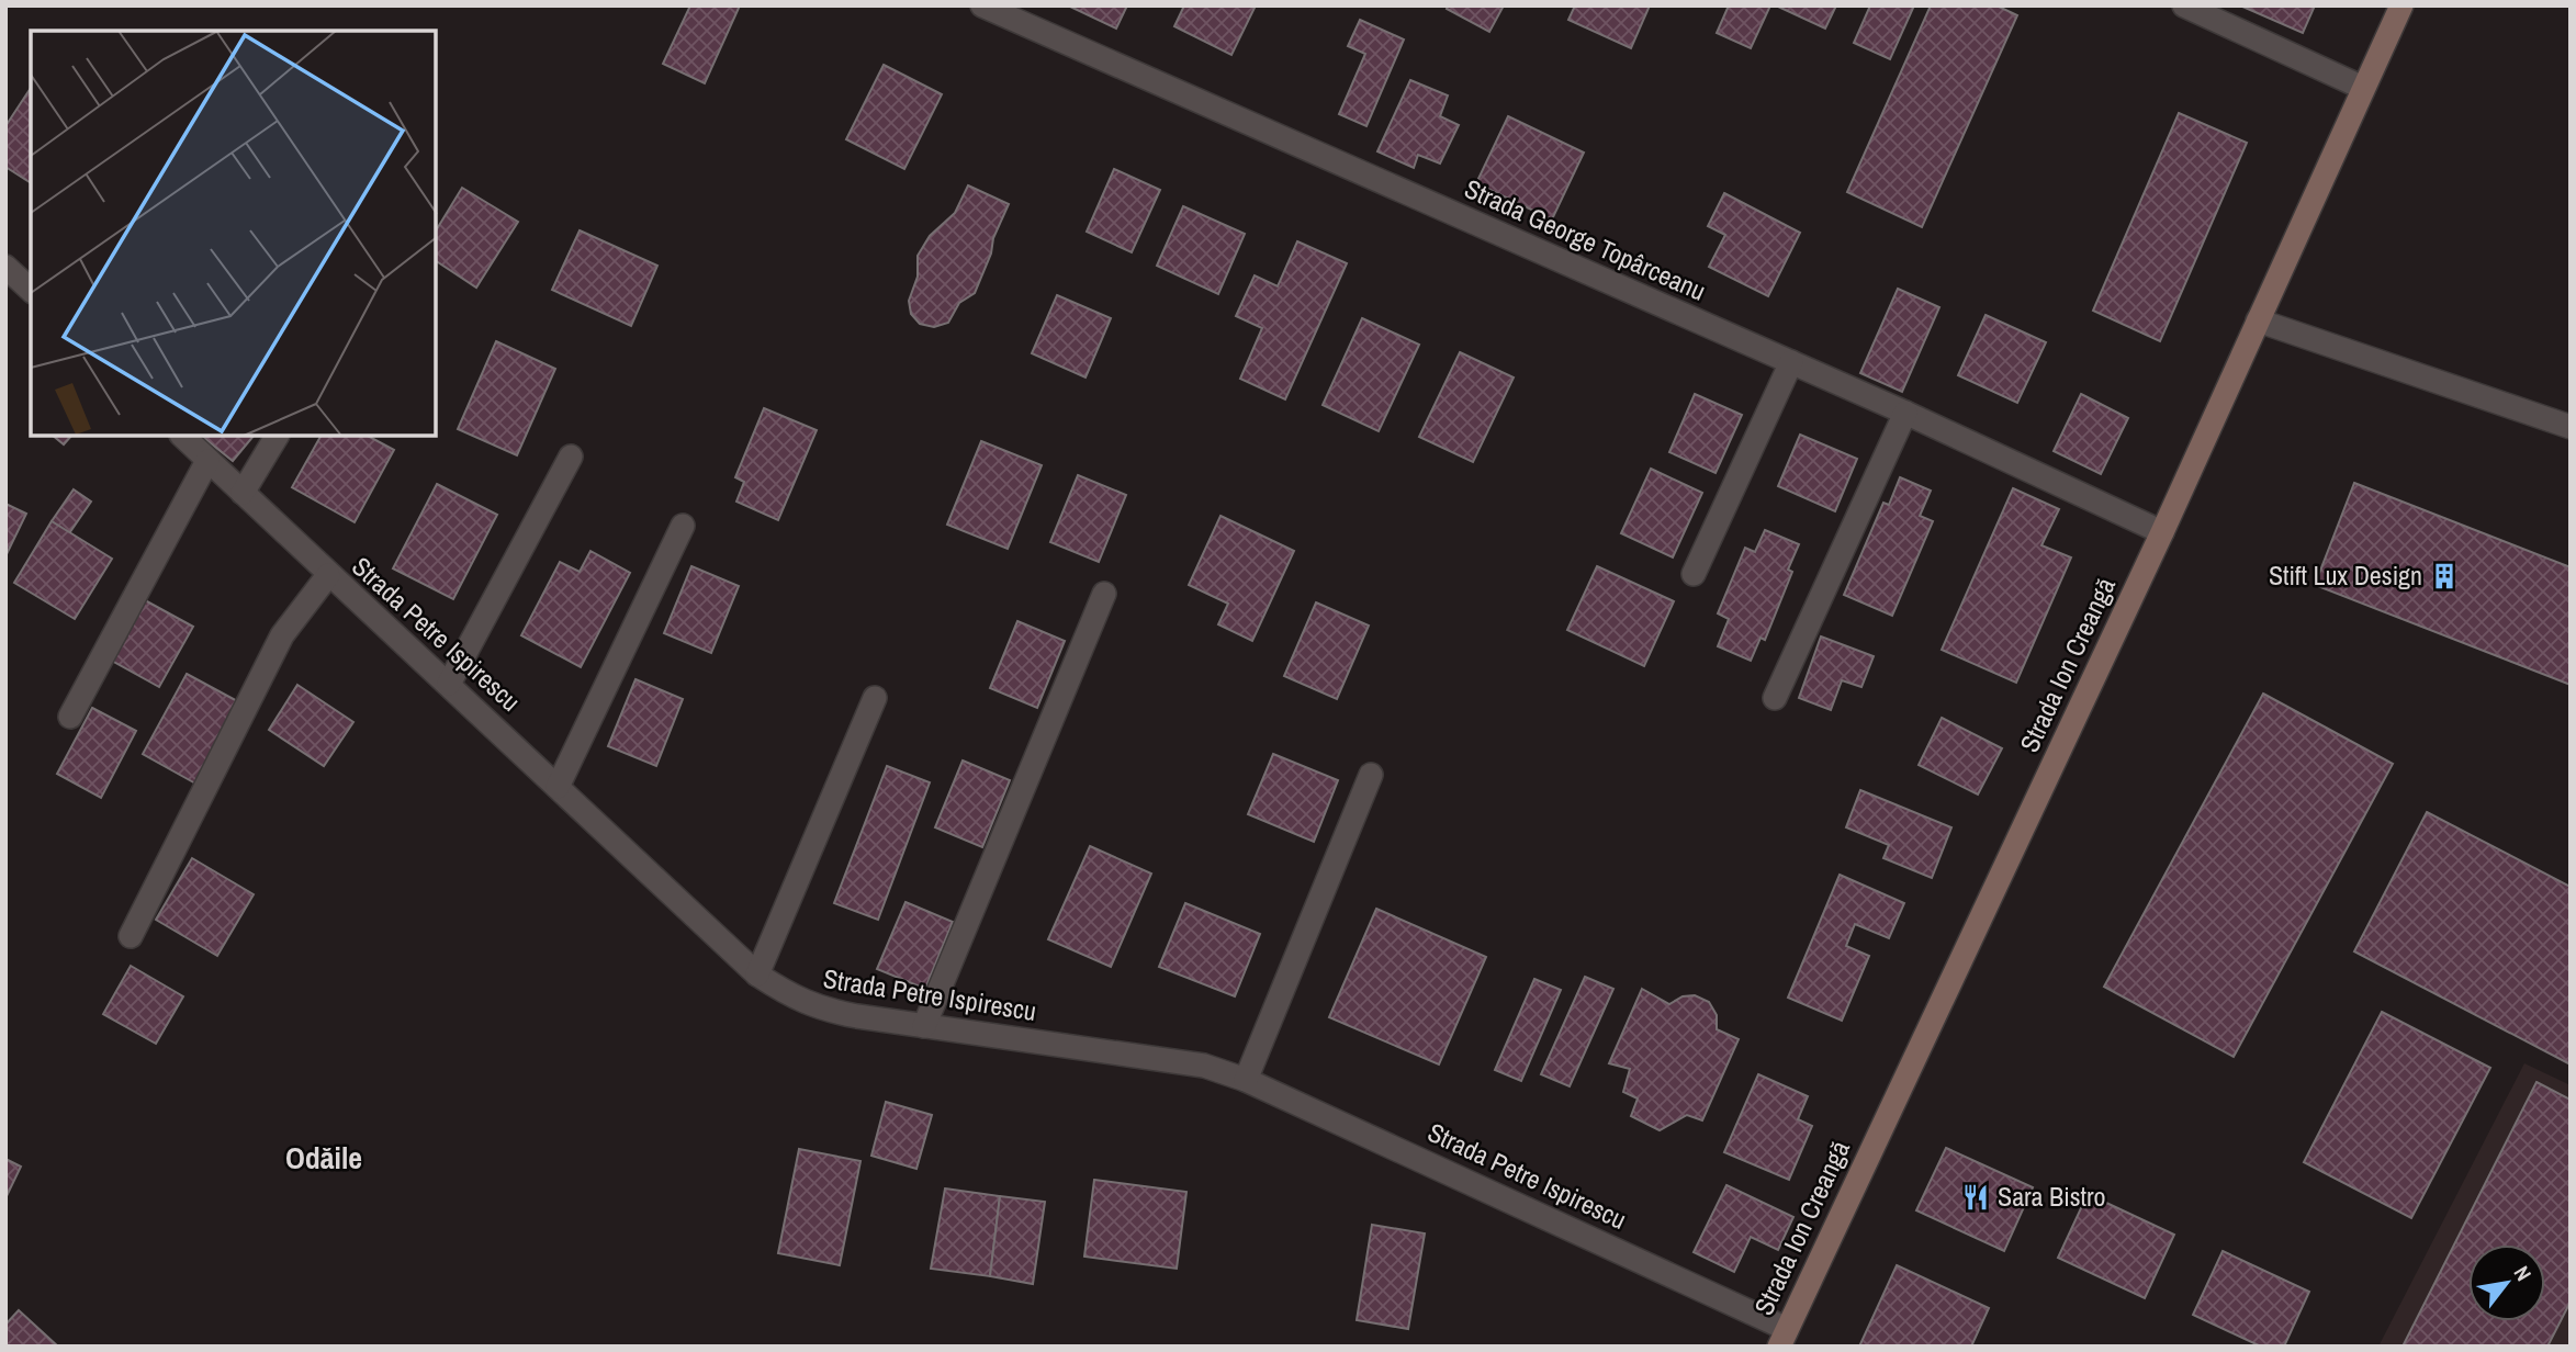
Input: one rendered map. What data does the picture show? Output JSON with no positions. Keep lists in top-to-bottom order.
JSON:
{
  "streets": {
    "street": ["Strada George Topârceanu", "Strada Petre Ispirescu", "Strada Ion Creangă"]
  },
  "crossings": [
    ["Strada George Topârceanu", "Strada Ion Creangă"],
    ["Strada Petre Ispirescu", "Strada Ion Creangă"]
  ],
  "districts": ["Odăile"],
  "places": {
    "building": ["Stift Lux Design"],
    "restaurant": ["Sara Bistro"]
  },
  "north": "top right"
}
